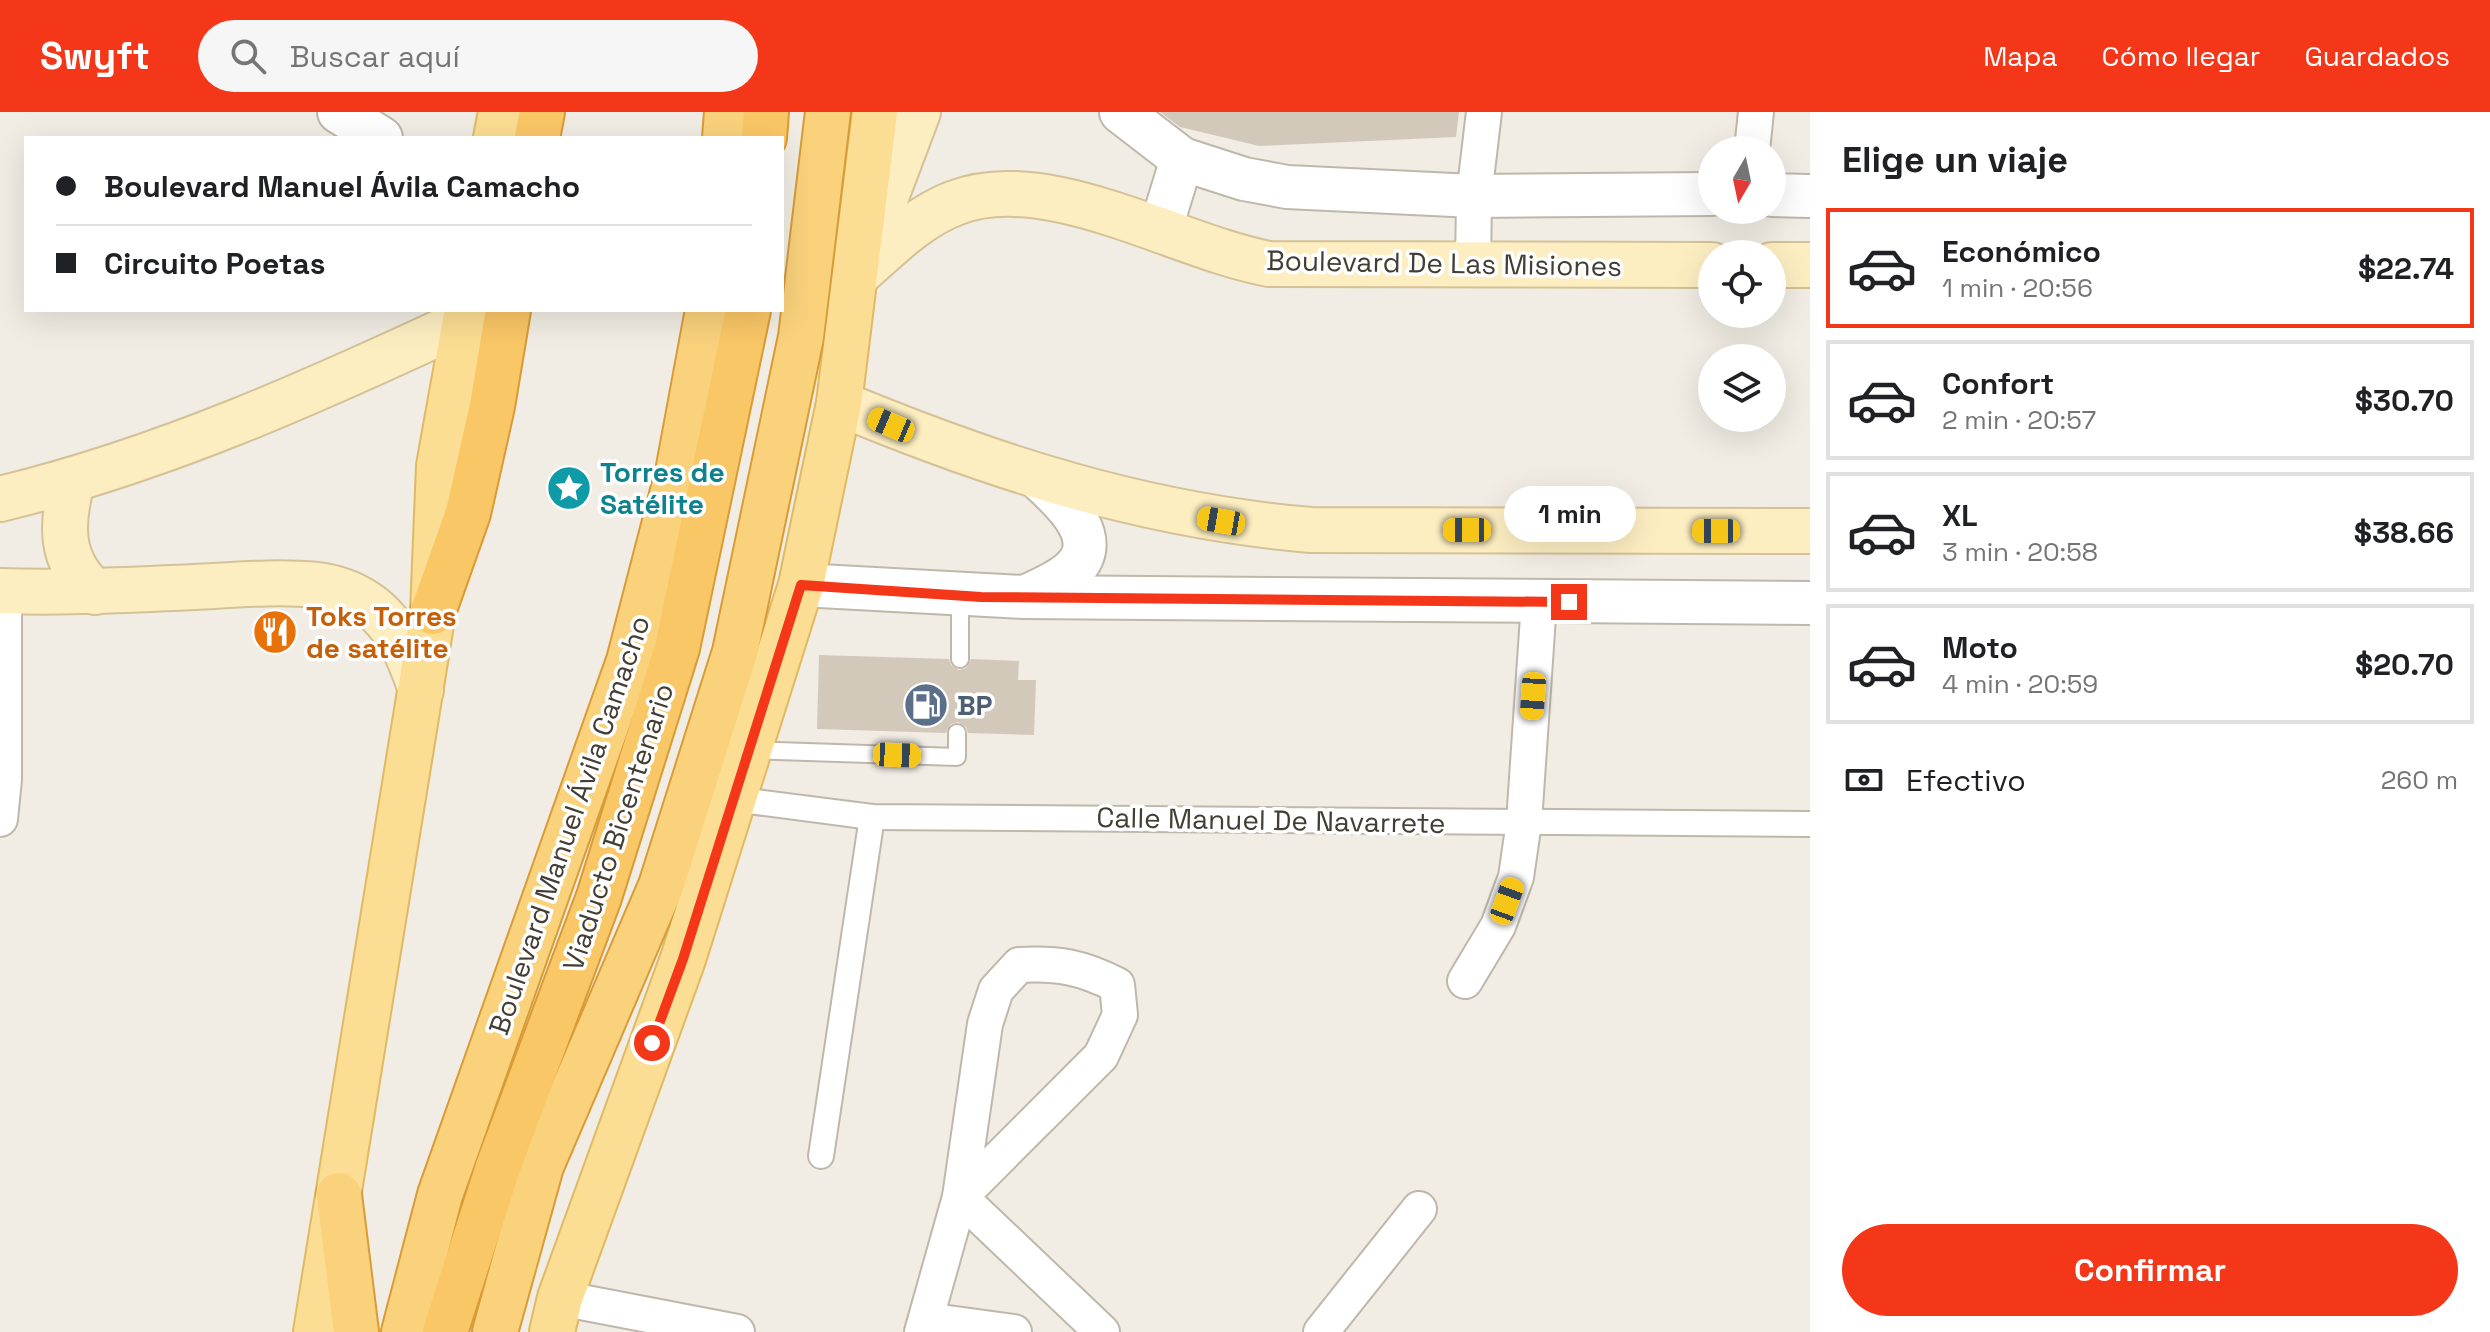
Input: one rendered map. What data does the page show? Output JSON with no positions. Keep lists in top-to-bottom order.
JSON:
{
  "streets": {
    "highway": ["Boulevard Manuel Ávila Camacho", "Viaducto Bicentenario"],
    "main road": ["Boulevard De Las Misiones"],
    "street": ["Calle Manuel De Navarrete"]
  },
  "places": {
    "place": ["Torres de Satélite"],
    "restaurant": ["Toks Torres de satélite"],
    "fuel station": ["BP"]
  },
  "north": "bottom",
  "page": {
    "header": "Swyft",
    "search": "Buscar aquí",
    "nav": ["Mapa", "Cómo llegar", "Guardados"],
    "heading": "Elige un viaje",
    "banner": ["Boulevard Manuel Ávila Camacho", "Circuito Poetas"],
    "list": [
      {
        "name": "Económico",
        "note": "1 min · 20:56",
        "value": "$22.74"
      },
      {
        "name": "Confort",
        "note": "2 min · 20:57",
        "value": "$30.70"
      },
      {
        "name": "XL",
        "note": "3 min · 20:58",
        "value": "$38.66"
      },
      {
        "name": "Moto",
        "note": "4 min · 20:59",
        "value": "$20.70"
      }
    ],
    "bubble": "1 min",
    "pay": ["Efectivo", "260 m"],
    "buttons": "Confirmar"
  }
}
